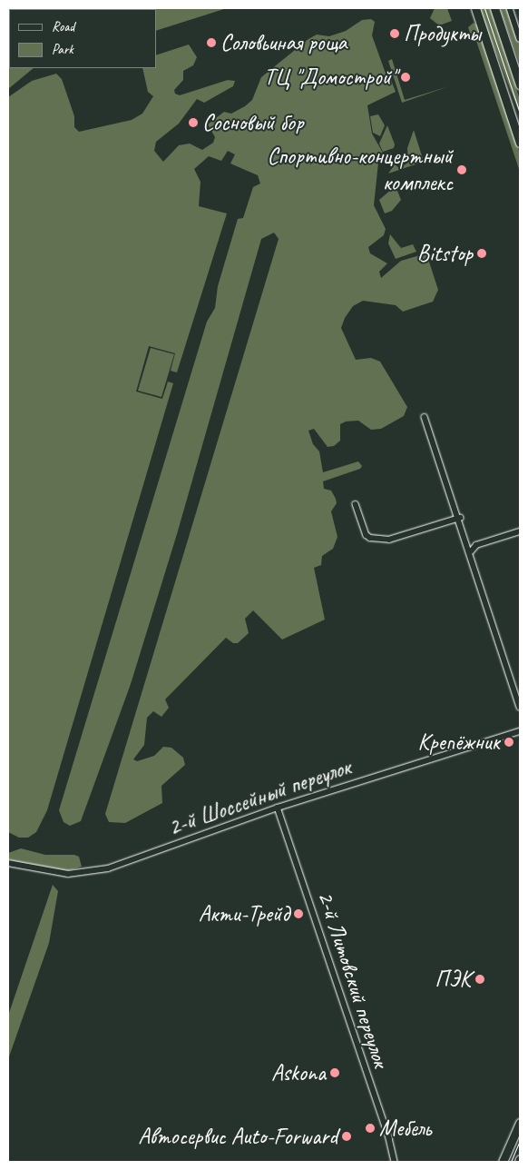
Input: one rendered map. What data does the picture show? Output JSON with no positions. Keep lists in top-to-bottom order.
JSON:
{
  "streets": {
    "street": ["2-й Шоссейный переулок", "2-й Литовский переулок"]
  },
  "crossings": [
    ["2-й Шоссейный переулок", "2-й Литовский переулок"]
  ],
  "places": [
    "Продукты",
    "Соловьиная роща",
    "ТЦ \"Домострой\"",
    "Сосновый бор",
    "Спортивно-концертный комплекс",
    "Bitstop",
    "Крепёжник",
    "Акти-Трейд",
    "ПЭК",
    "Askona",
    "Мебель",
    "Автосервис Auto-Forward"
  ],
  "legend": ["Road", "Park"]
}
